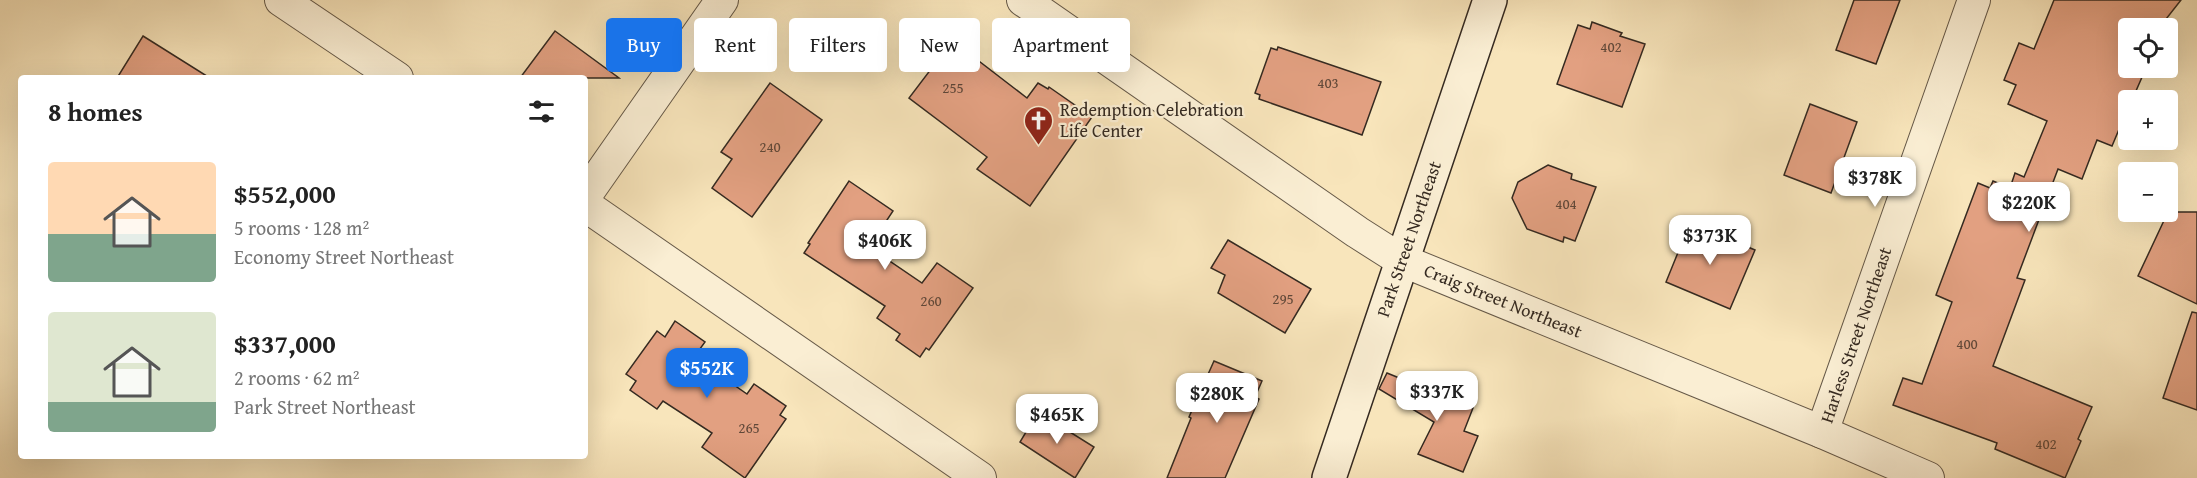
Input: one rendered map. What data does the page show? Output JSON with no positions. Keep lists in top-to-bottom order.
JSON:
{
  "streets": {
    "street": ["Park Street Northeast", "Craig Street Northeast", "Harless Street Northeast"]
  },
  "crossings": [
    ["Park Street Northeast", "Craig Street Northeast"],
    ["Craig Street Northeast", "Harless Street Northeast"]
  ],
  "places": {
    "church": ["Redemption Celebration Life Center"]
  },
  "house_numbers": [
    "402",
    "403",
    "255",
    "240",
    "404",
    "295",
    "260",
    "400",
    "265",
    "402"
  ],
  "page": {
    "map_buttons": ["+", "−"],
    "chip": [
      "Buy",
      "Rent",
      "Filters",
      "New",
      "Apartment"
    ],
    "heading": "8 homes",
    "list": [
      {
        "name": "$552,000",
        "note": "5 rooms · 128 m² · Economy Street Northeast"
      },
      {
        "name": "$337,000",
        "note": "2 rooms · 62 m² · Park Street Northeast"
      }
    ],
    "price": [
      "$378K",
      "$220K",
      "$373K",
      "$406K",
      "$552K",
      "$337K",
      "$280K",
      "$465K"
    ]
  }
}
